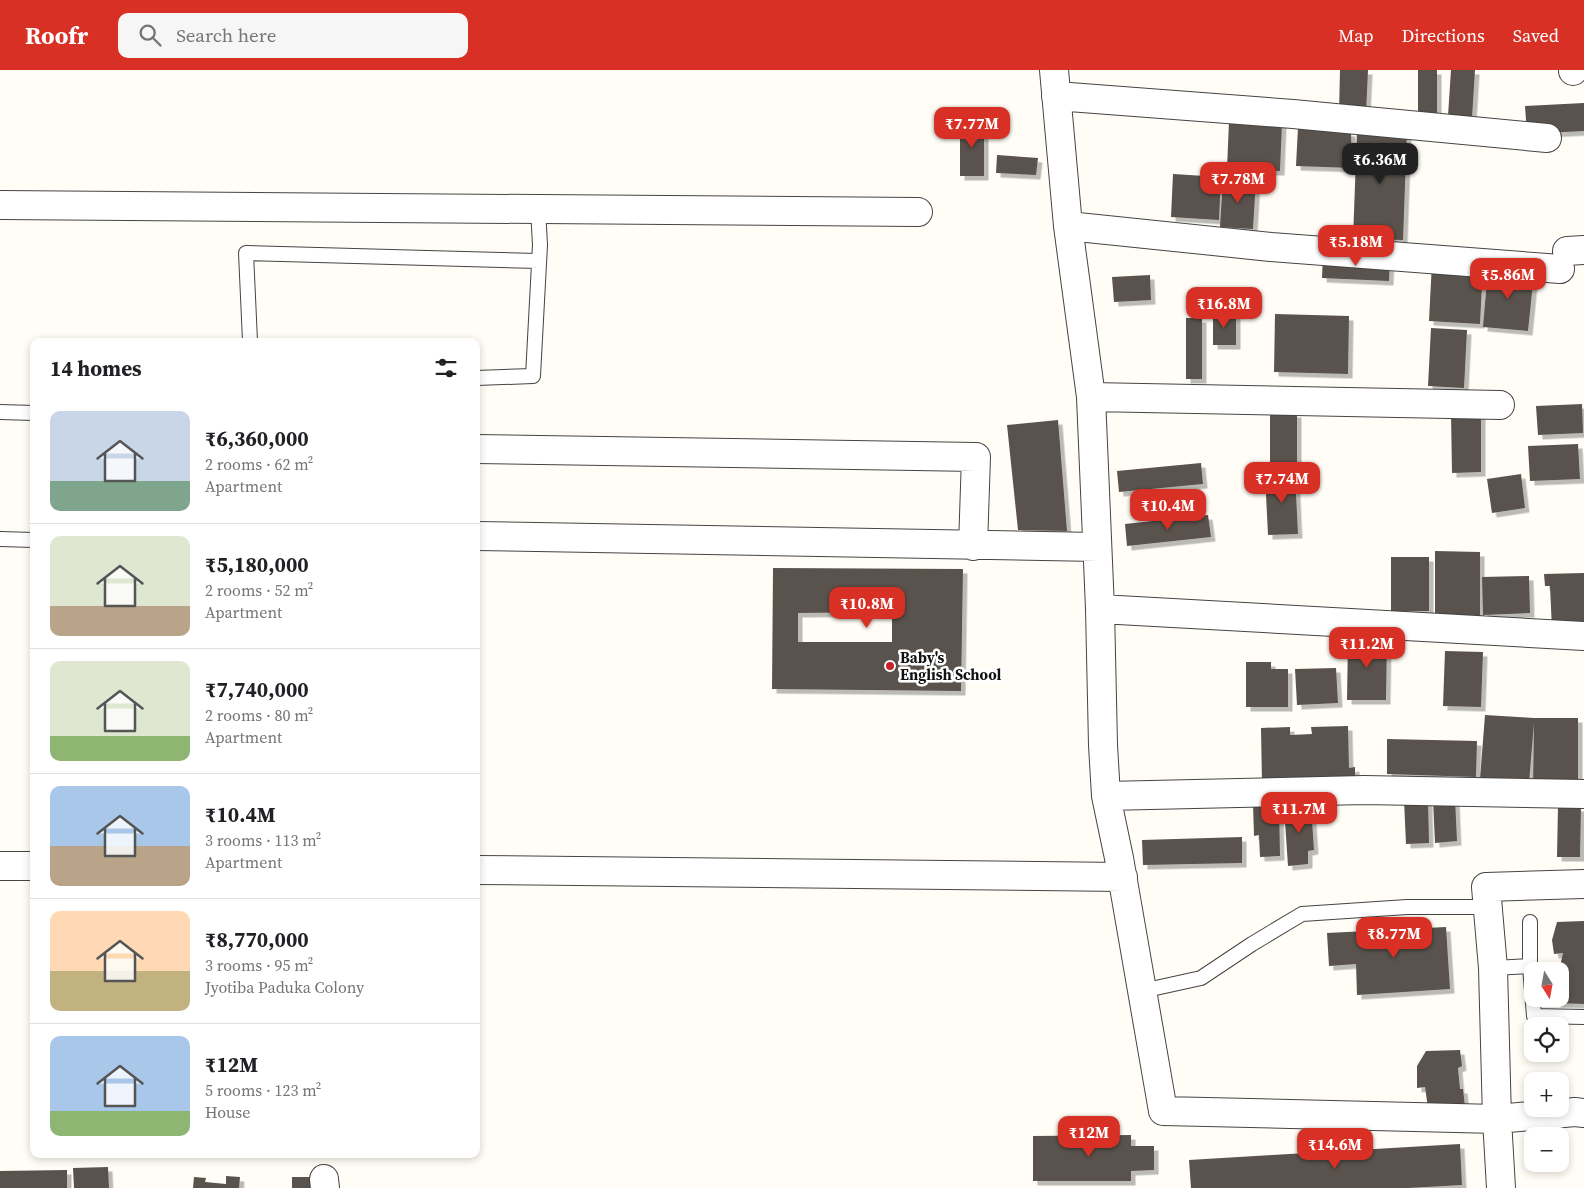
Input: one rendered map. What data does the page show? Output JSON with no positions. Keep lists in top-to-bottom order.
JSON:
{
  "places": ["Baby's English School"],
  "north": "bottom",
  "page": {
    "header": "Roofr",
    "search": "Search here",
    "nav": ["Map", "Directions", "Saved"],
    "price": [
      "₹7.77M",
      "₹6.36M",
      "₹7.78M",
      "₹5.18M",
      "₹5.86M",
      "₹16.8M",
      "₹7.74M",
      "₹10.4M",
      "₹10.8M",
      "₹11.2M",
      "₹11.7M",
      "₹8.77M",
      "₹12M",
      "₹14.6M"
    ],
    "heading": "14 homes",
    "list": [
      {
        "name": "₹6,360,000",
        "note": "2 rooms · 62 m² · Apartment"
      },
      {
        "name": "₹5,180,000",
        "note": "2 rooms · 52 m² · Apartment"
      },
      {
        "name": "₹7,740,000",
        "note": "2 rooms · 80 m² · Apartment"
      },
      {
        "name": "₹10.4M",
        "note": "3 rooms · 113 m² · Apartment"
      },
      {
        "name": "₹8,770,000",
        "note": "3 rooms · 95 m² · Jyotiba Paduka Colony"
      },
      {
        "name": "₹12M",
        "note": "5 rooms · 123 m² · House"
      }
    ],
    "map_buttons": ["+", "−"]
  }
}
